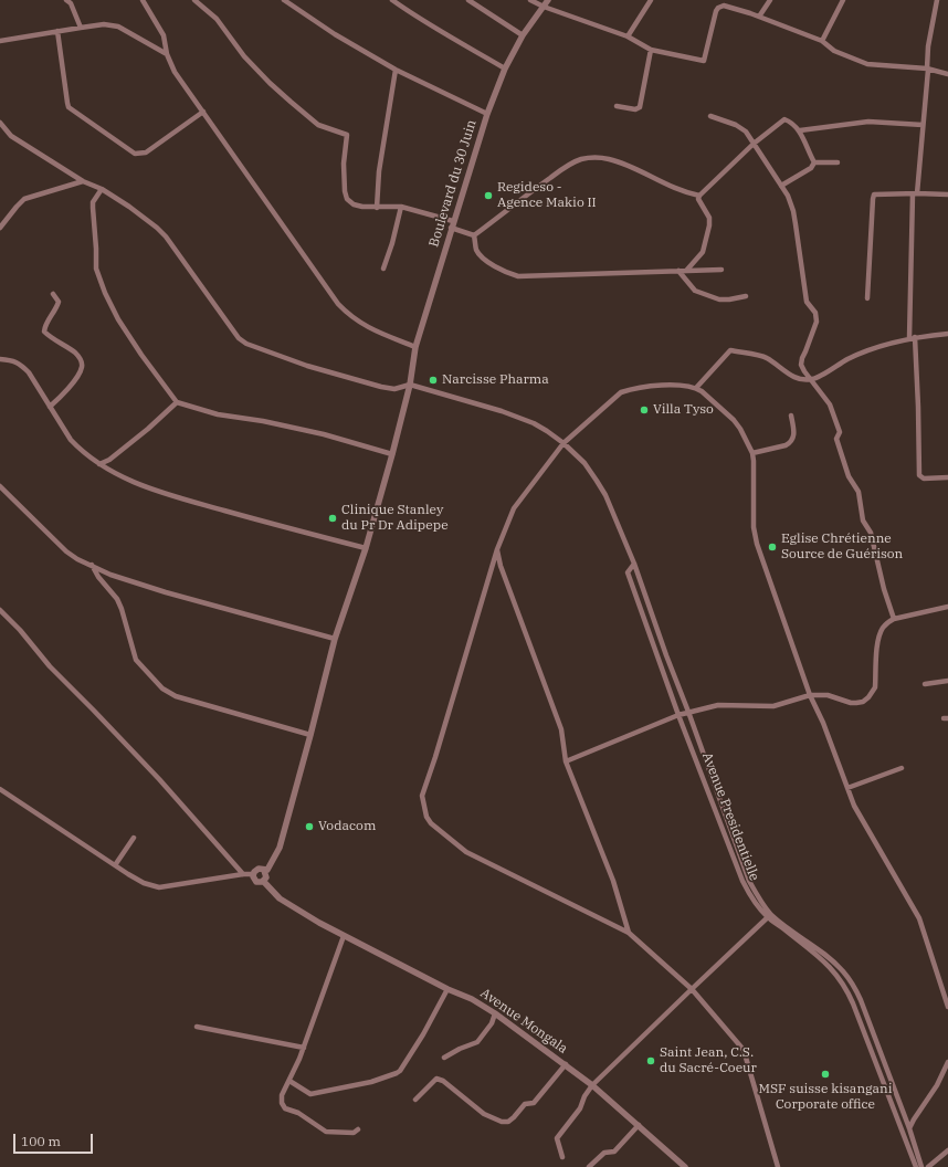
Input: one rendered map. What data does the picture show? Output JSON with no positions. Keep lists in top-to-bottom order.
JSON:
{
  "streets": {
    "street": ["Boulevard du 30 Juin", "Avenue Presidentielle", "Avenue Mongala"]
  },
  "crossings": [
    ["Boulevard du 30 Juin", "Avenue Presidentielle"],
    ["Boulevard du 30 Juin", "Avenue Mongala"]
  ],
  "places": [
    "Regideso - Agence Makio II",
    "Narcisse Pharma",
    "Villa Tyso",
    "Clinique Stanley du Pr Dr Adipepe",
    "Eglise Chrétienne Source de Guérison",
    "Vodacom",
    "Saint Jean, C.S. du Sacré-Coeur",
    "MSF suisse kisangani Corporate office"
  ],
  "scale_bar": "100 m"
}
